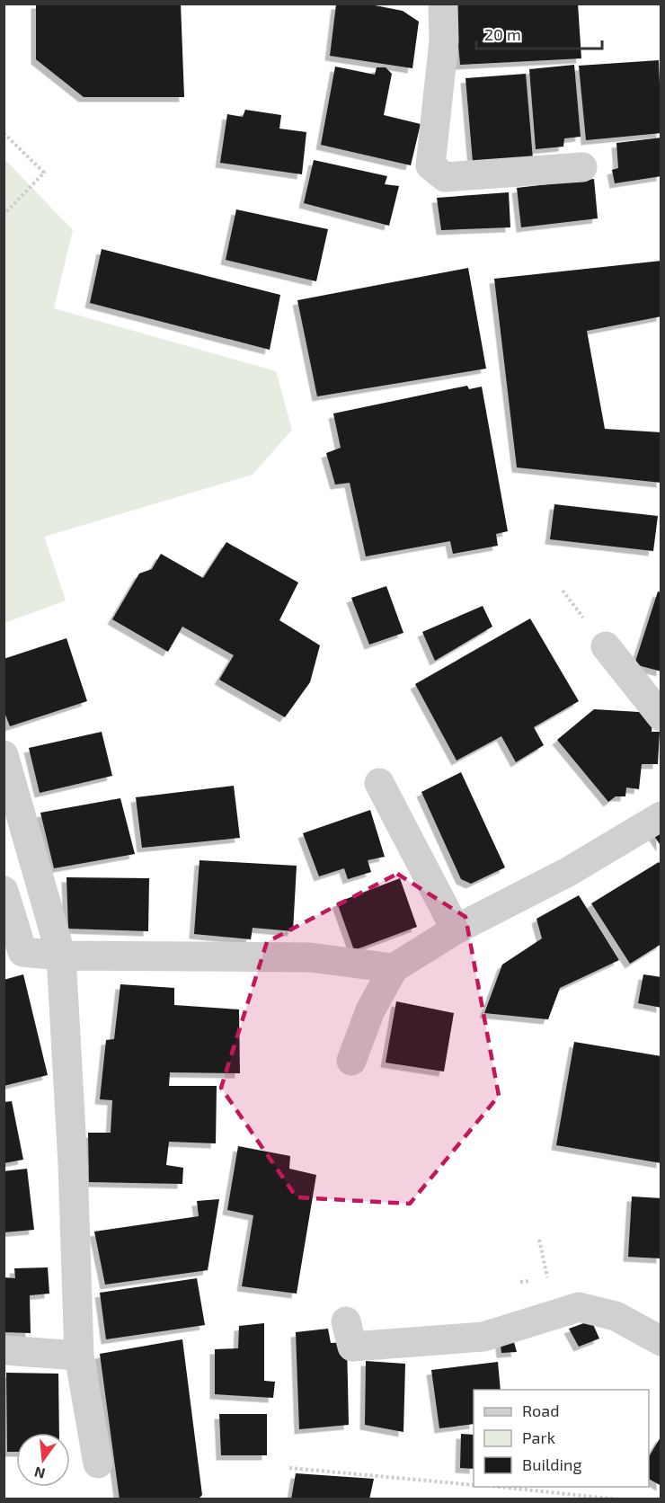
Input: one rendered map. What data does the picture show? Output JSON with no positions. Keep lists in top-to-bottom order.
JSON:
{
  "legend": ["Road", "Park", "Building"],
  "scale_bar": "20 m",
  "north": "bottom"
}
